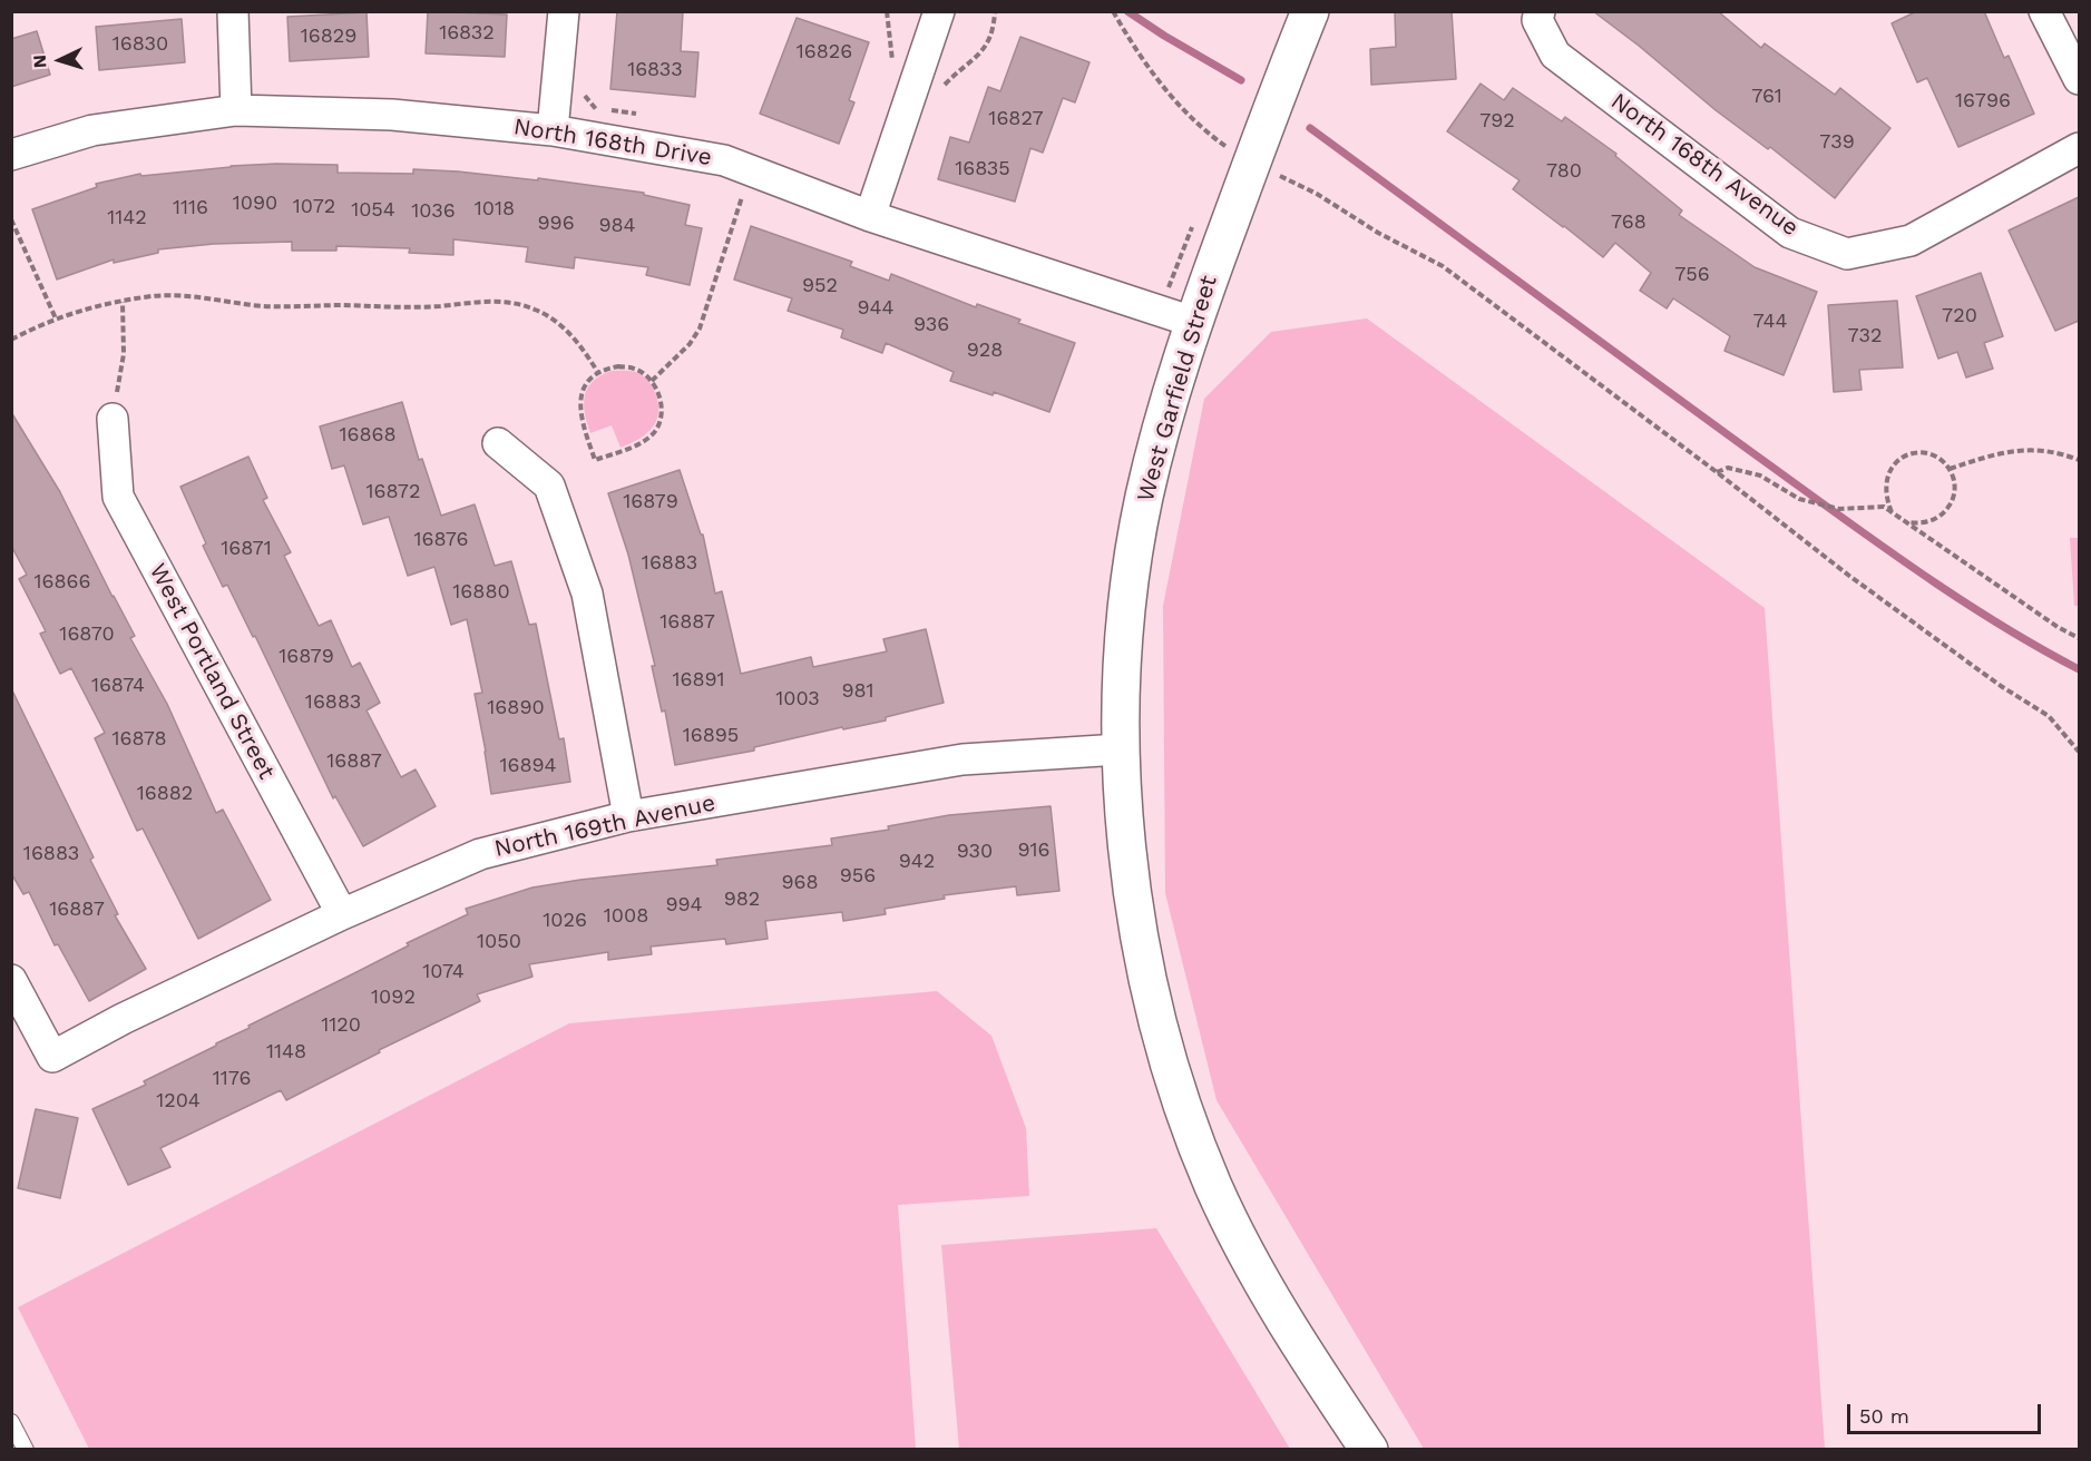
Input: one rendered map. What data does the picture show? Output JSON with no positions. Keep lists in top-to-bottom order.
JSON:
{
  "streets": {
    "street": [
      "North 168th Drive",
      "North 168th Avenue",
      "West Garfield Street",
      "West Portland Street",
      "North 169th Avenue"
    ]
  },
  "crossings": [
    ["North 168th Drive", "West Garfield Street"],
    ["West Garfield Street", "North 169th Avenue"],
    ["West Portland Street", "North 169th Avenue"]
  ],
  "house_numbers": [
    "16832",
    "16829",
    "16830",
    "16826",
    "16833",
    "761",
    "16796",
    "16827",
    "792",
    "739",
    "16835",
    "780",
    "1090",
    "1072",
    "1116",
    "1018",
    "1054",
    "1036",
    "1142",
    "768",
    "996",
    "984",
    "756",
    "952",
    "944",
    "720",
    "744",
    "936",
    "732",
    "928",
    "16868",
    "16872",
    "16879",
    "16876",
    "16871",
    "16883",
    "16866",
    "16880",
    "16887",
    "16870",
    "16879",
    "16891",
    "16874",
    "981",
    "1003",
    "16883",
    "16890",
    "16895",
    "16878",
    "16887",
    "16894",
    "16882",
    "916",
    "930",
    "16883",
    "942",
    "956",
    "968",
    "982",
    "994",
    "16887",
    "1008",
    "1026",
    "1050",
    "1074",
    "1092",
    "1120",
    "1148",
    "1176",
    "1204"
  ],
  "scale_bar": "50 m",
  "north": "left"
}
